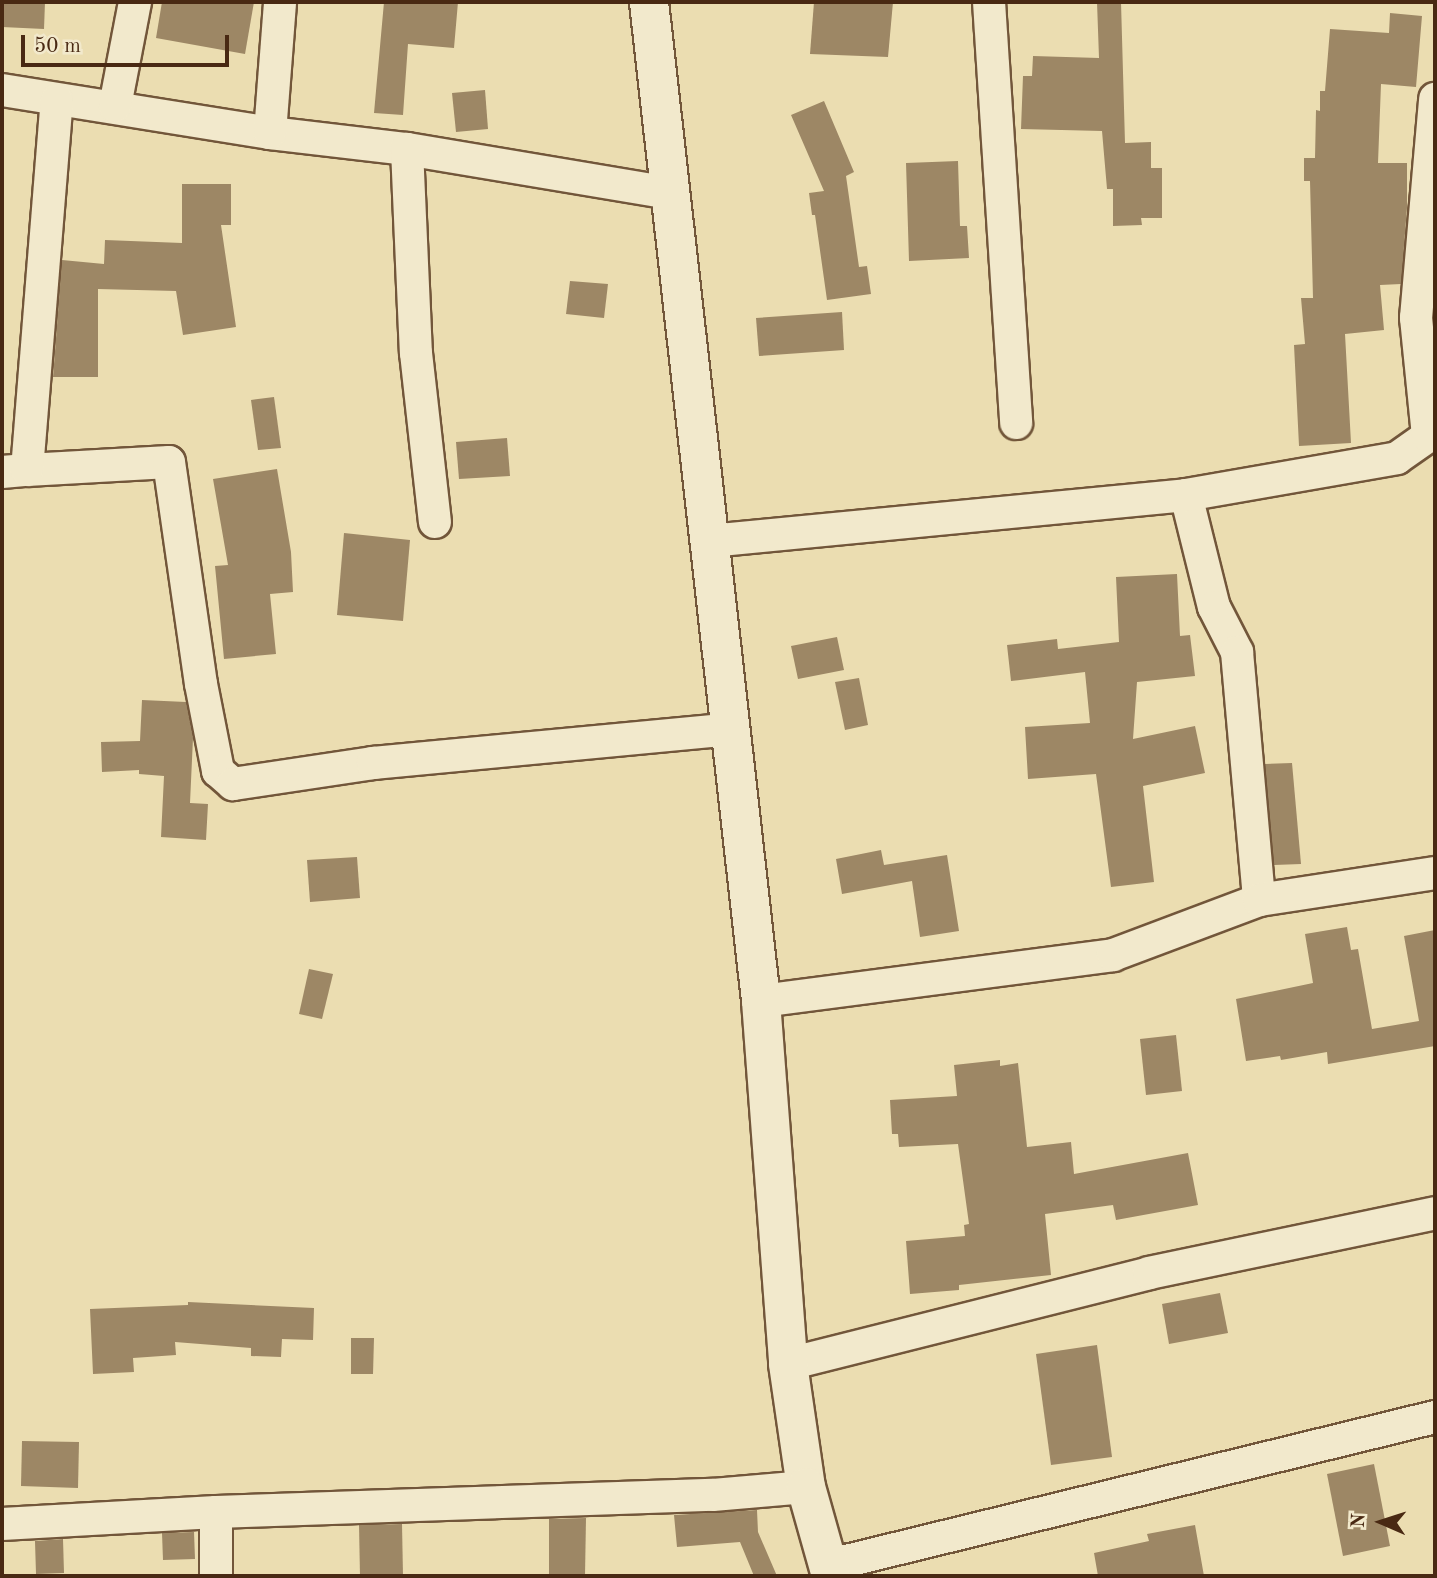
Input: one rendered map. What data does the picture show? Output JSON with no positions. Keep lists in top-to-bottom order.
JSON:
{
  "scale_bar": "50 m",
  "north": "left"
}
